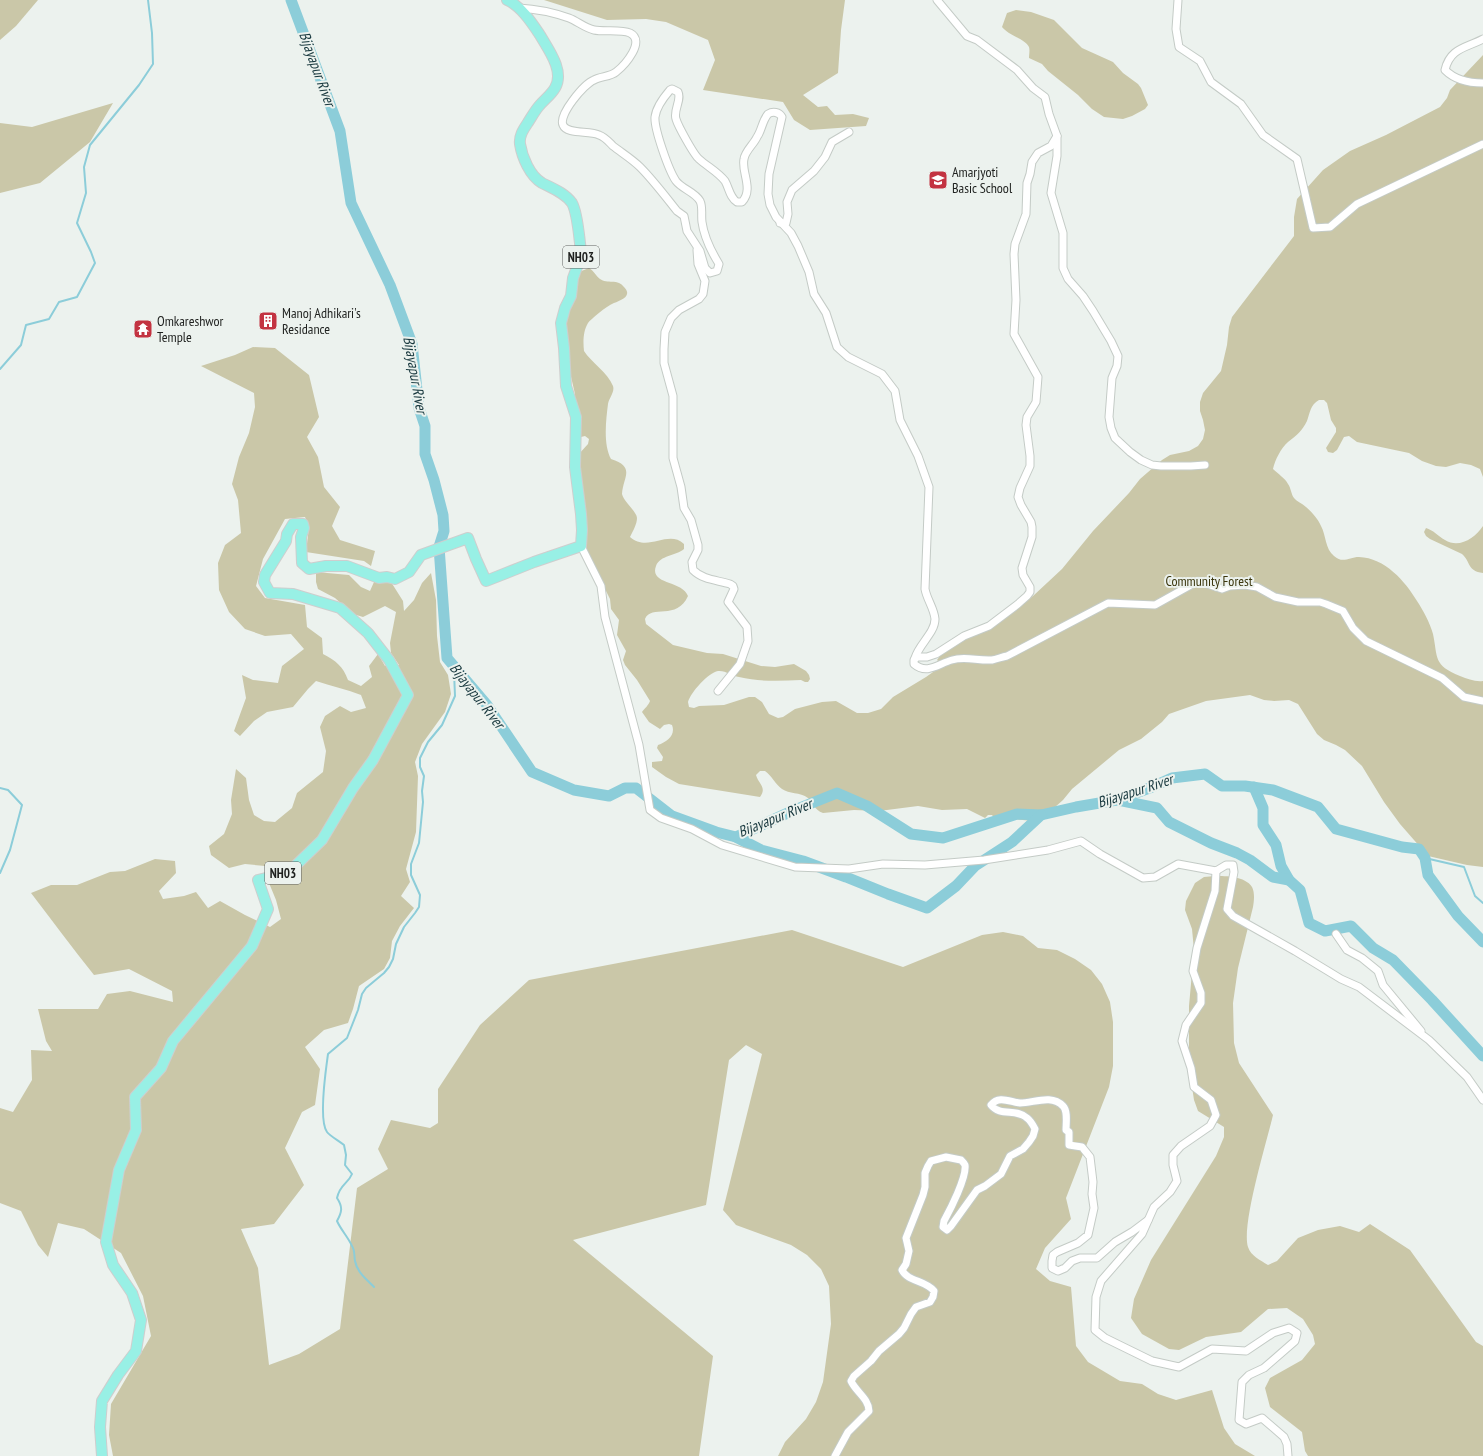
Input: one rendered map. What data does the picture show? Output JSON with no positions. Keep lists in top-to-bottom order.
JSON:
{
  "streets": {
    "main road": ["NH03"]
  },
  "water": ["Bijayapur River"],
  "parks": ["Community Forest"],
  "places": {
    "school or university": ["Amarjyoti Basic School"],
    "building": ["Manoj Adhikari's Residance"],
    "temple": ["Omkareshwor Temple"]
  }
}
